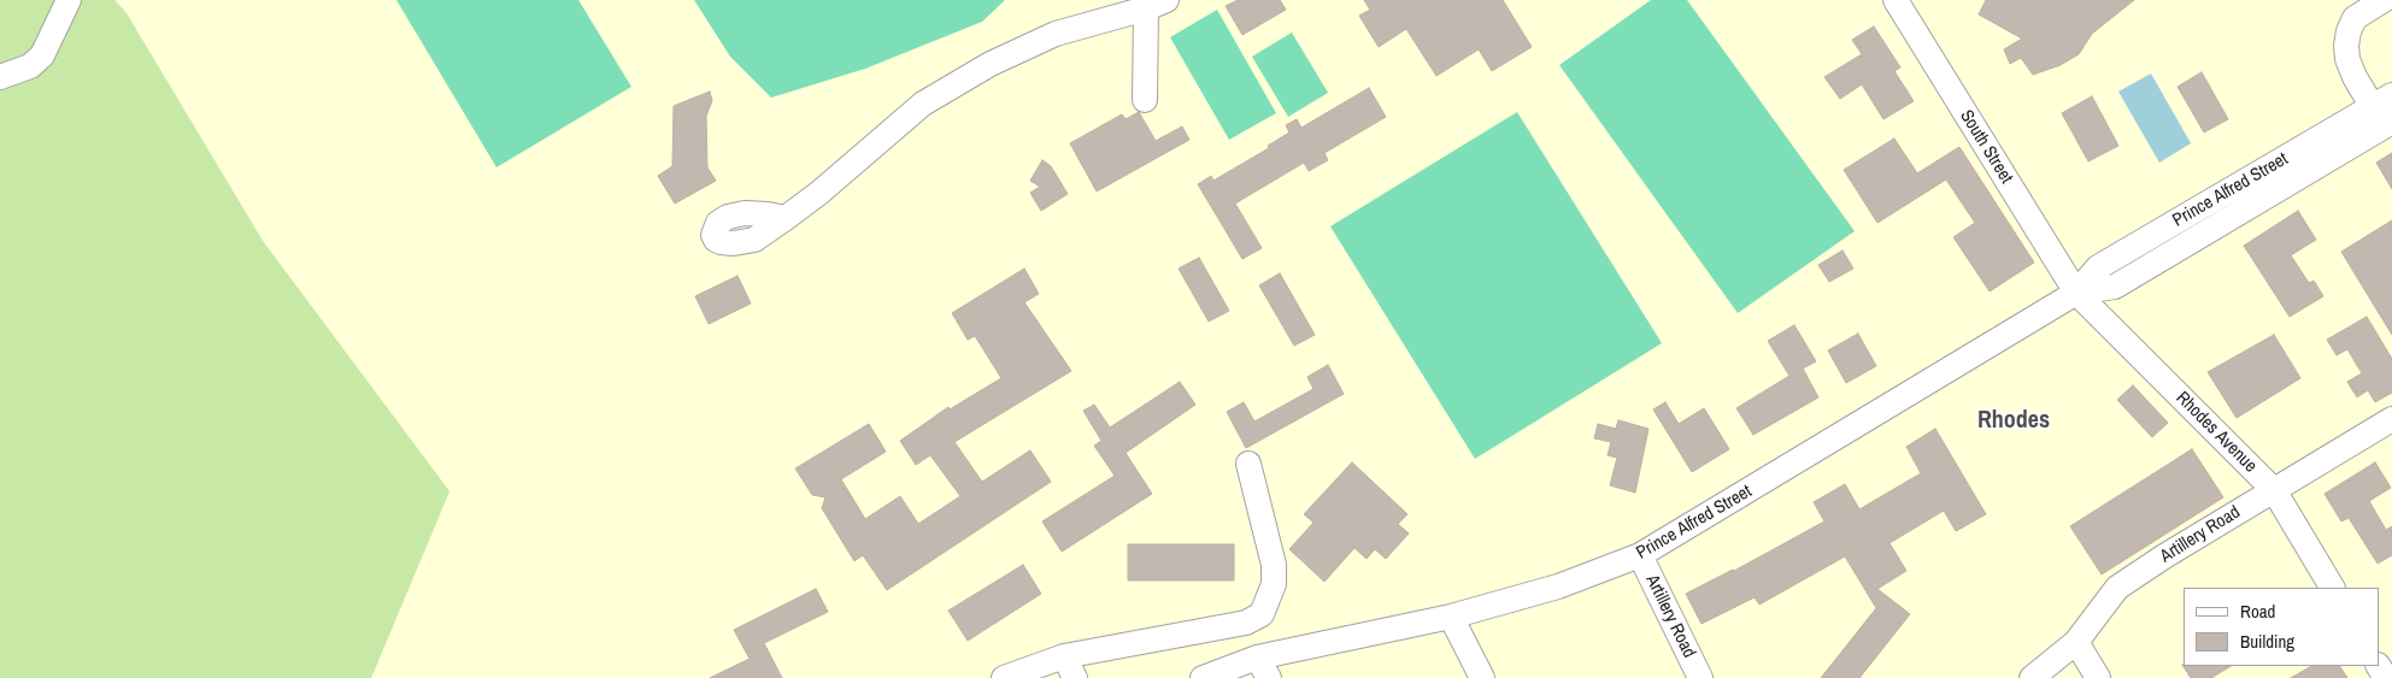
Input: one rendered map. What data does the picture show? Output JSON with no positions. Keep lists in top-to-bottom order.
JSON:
{
  "streets": {
    "street": [
      "South Street",
      "Prince Alfred Street",
      "Rhodes Avenue",
      "Artillery Road"
    ]
  },
  "crossings": [
    ["South Street", "Prince Alfred Street"],
    ["South Street", "Rhodes Avenue"],
    ["Prince Alfred Street", "Rhodes Avenue"],
    ["Prince Alfred Street", "Artillery Road"],
    ["Rhodes Avenue", "Artillery Road"]
  ],
  "districts": ["Rhodes"],
  "legend": ["Road", "Building"]
}
